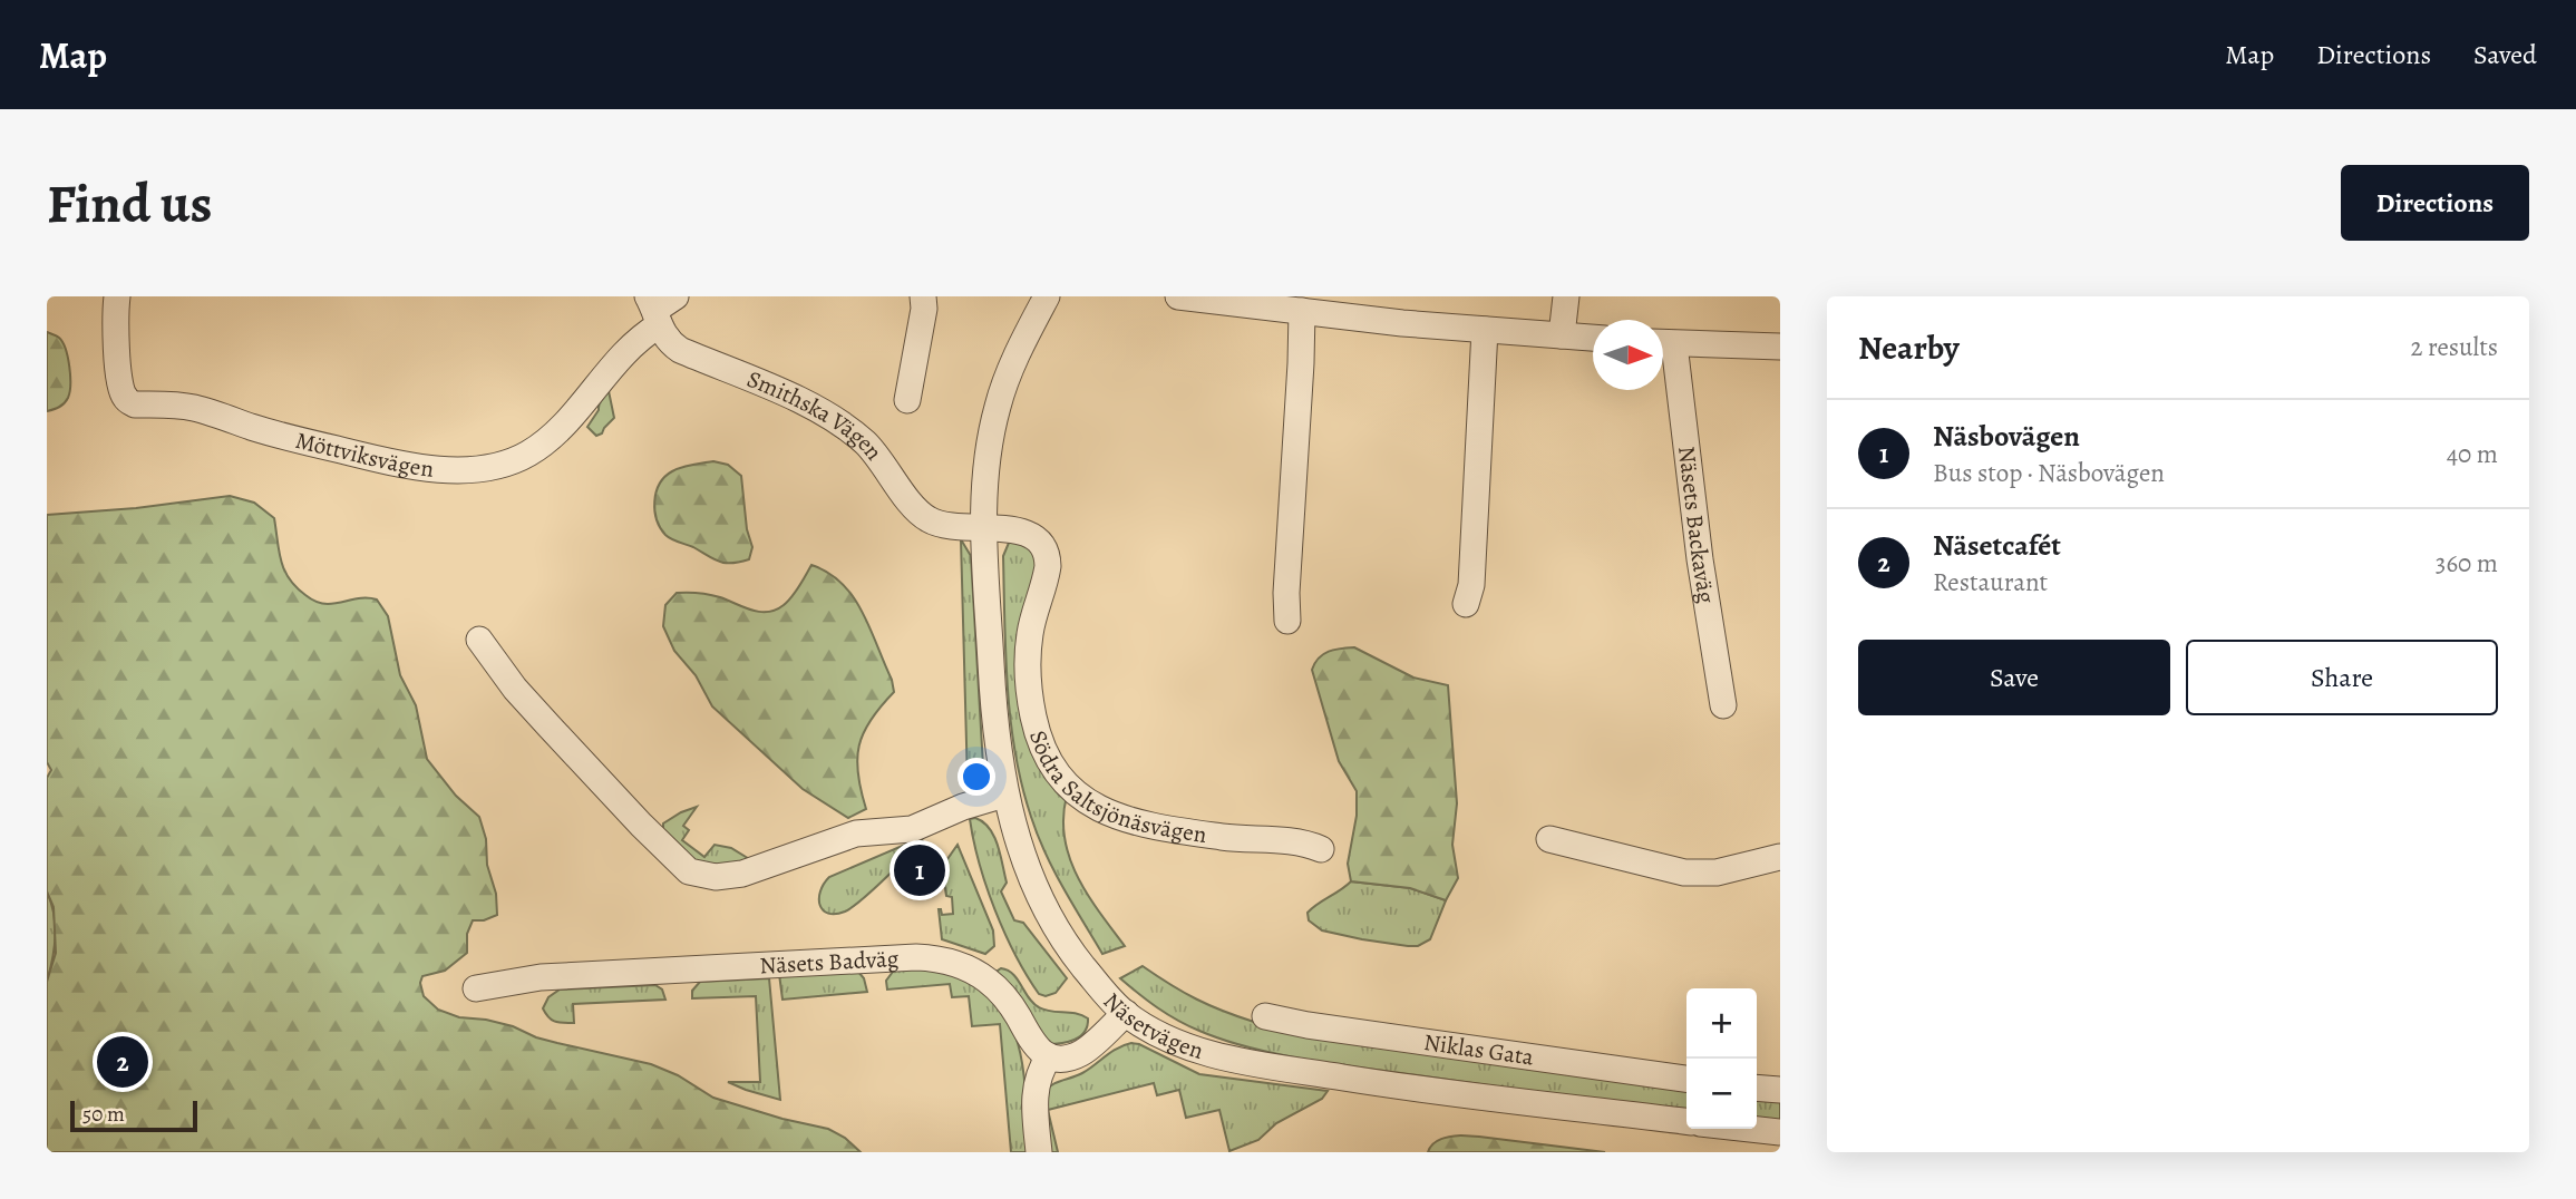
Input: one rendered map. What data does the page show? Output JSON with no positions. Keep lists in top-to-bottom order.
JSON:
{
  "streets": {
    "street": [
      "Smithska Vägen",
      "Möttviksvägen",
      "Näsets Backaväg",
      "Södra Saltsjönäsvägen",
      "Näsets Badväg",
      "Näsetvägen",
      "Niklas Gata"
    ]
  },
  "crossings": [
    ["Smithska Vägen", "Möttviksvägen"],
    ["Smithska Vägen", "Södra Saltsjönäsvägen"],
    ["Smithska Vägen", "Näsetvägen"],
    ["Södra Saltsjönäsvägen", "Näsetvägen"]
  ],
  "scale_bar": "50 m",
  "north": "right",
  "page": {
    "header": "Map",
    "nav": ["Map", "Directions", "Saved"],
    "buttons": [
      "Directions",
      ["Save", "Share"]
    ],
    "title": "Find us",
    "heading": ["Nearby", "2 results"],
    "list": [
      {
        "mark": "1",
        "name": "Näsbovägen",
        "note": "Bus stop · Näsbovägen",
        "value": "40 m"
      },
      {
        "mark": "2",
        "name": "Näsetcafét",
        "note": "Restaurant",
        "value": "360 m"
      }
    ],
    "pins": ["1", "2"],
    "map_buttons": ["+", "−"],
    "scale": "50 m"
  }
}
